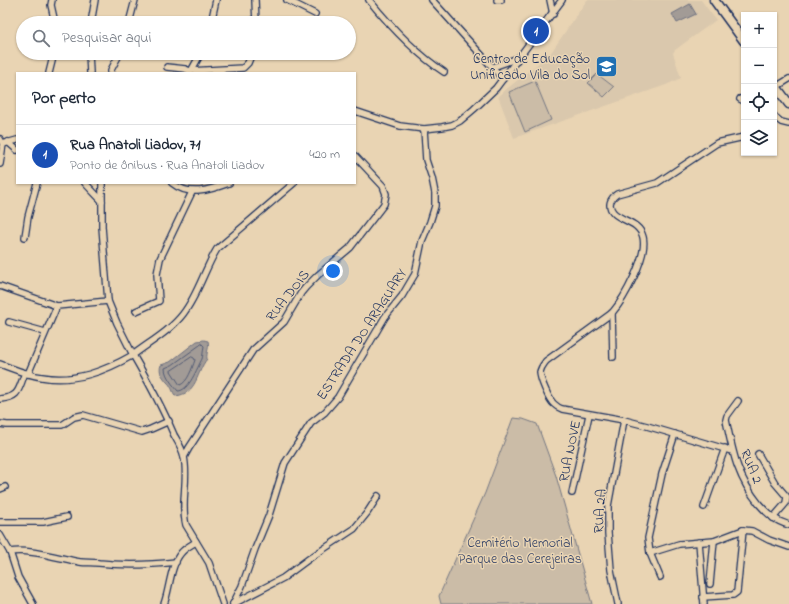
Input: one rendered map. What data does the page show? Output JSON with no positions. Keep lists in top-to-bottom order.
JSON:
{
  "streets": {
    "street": [
      "RUA DOIS",
      "ESTRADA DO ARAGUARY",
      "RUA NOVE",
      "RUA 2",
      "RUA 2A"
    ]
  },
  "parks": ["Cemitério Memorial Parque das Cerejeiras"],
  "places": {
    "school or university": ["Centro de Educação Unificado Vila do Sol"]
  },
  "page": {
    "map_buttons": ["+", "−"],
    "pins": "1",
    "search": "Pesquisar aqui",
    "heading": "Por perto",
    "list": [
      {
        "mark": "1",
        "name": "Rua Anatoli Liadov, 71",
        "note": "Ponto de ônibus · Rua Anatoli Liadov",
        "value": "420 m"
      }
    ]
  }
}
